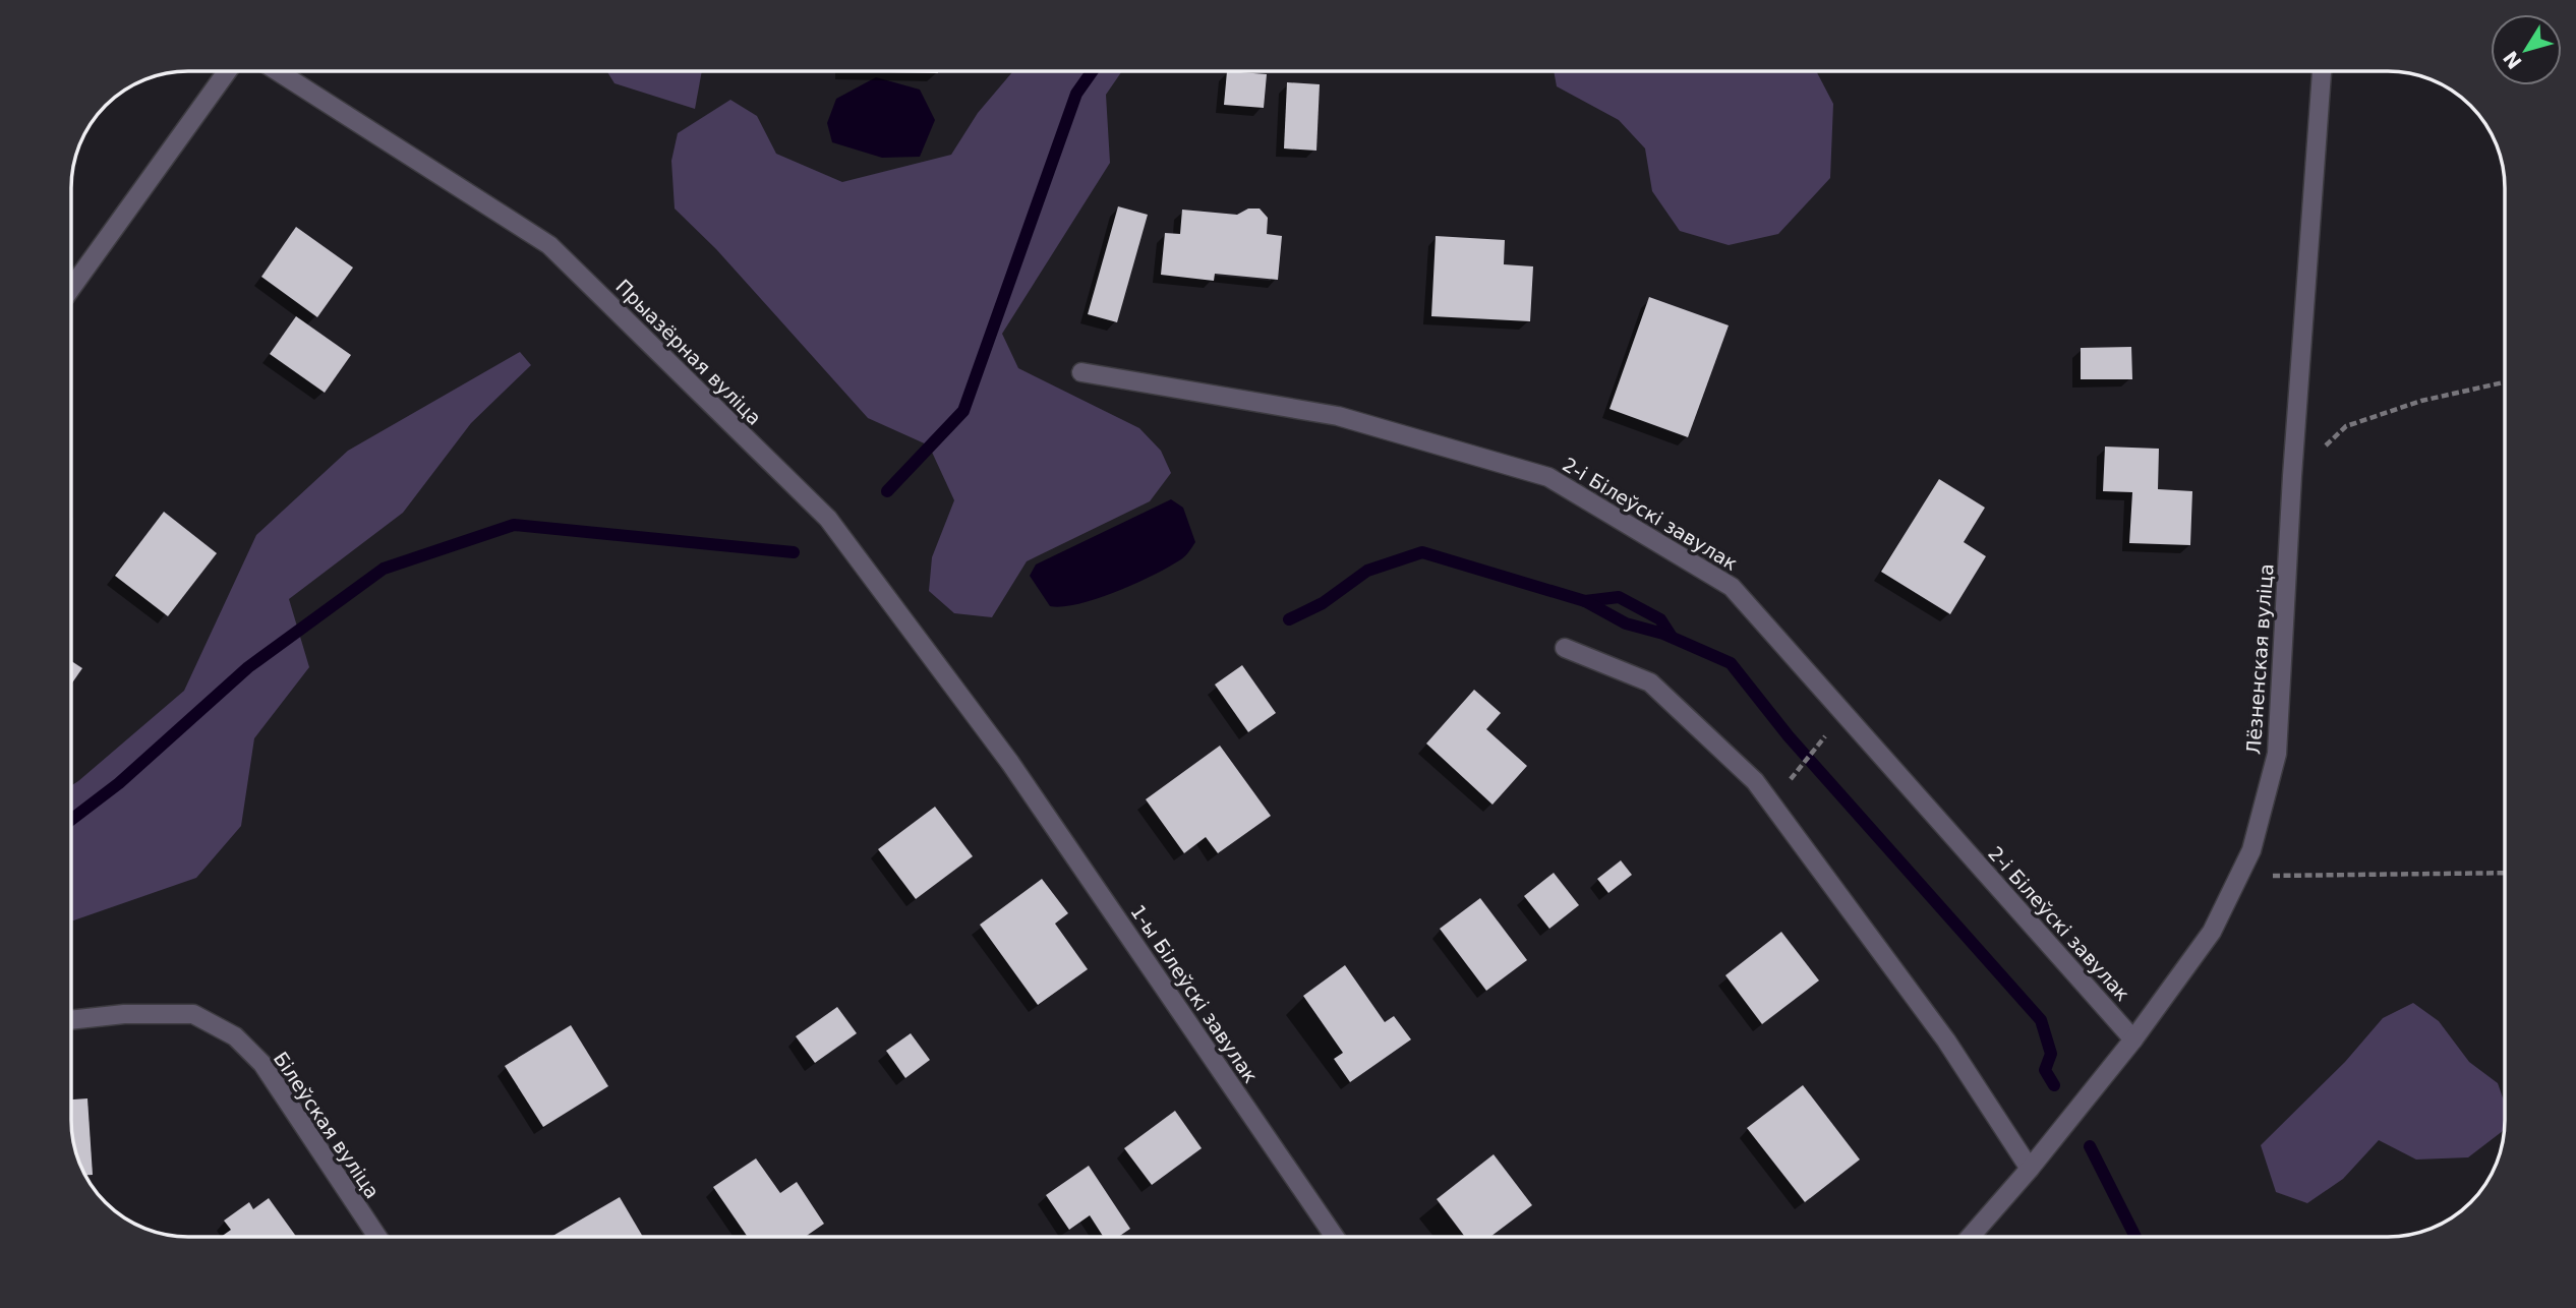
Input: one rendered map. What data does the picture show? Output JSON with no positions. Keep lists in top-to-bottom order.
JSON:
{
  "streets": {
    "street": [
      "Прыазёрная вуліца",
      "2-і Білеўскі завулак",
      "Лёзненская вуліца",
      "1-ы Білеўскі завулак",
      "Білеўская вуліца"
    ]
  },
  "crossings": [
    ["Прыазёрная вуліца", "1-ы Білеўскі завулак"],
    ["2-і Білеўскі завулак", "Лёзненская вуліца"]
  ],
  "north": "bottom left"
}
